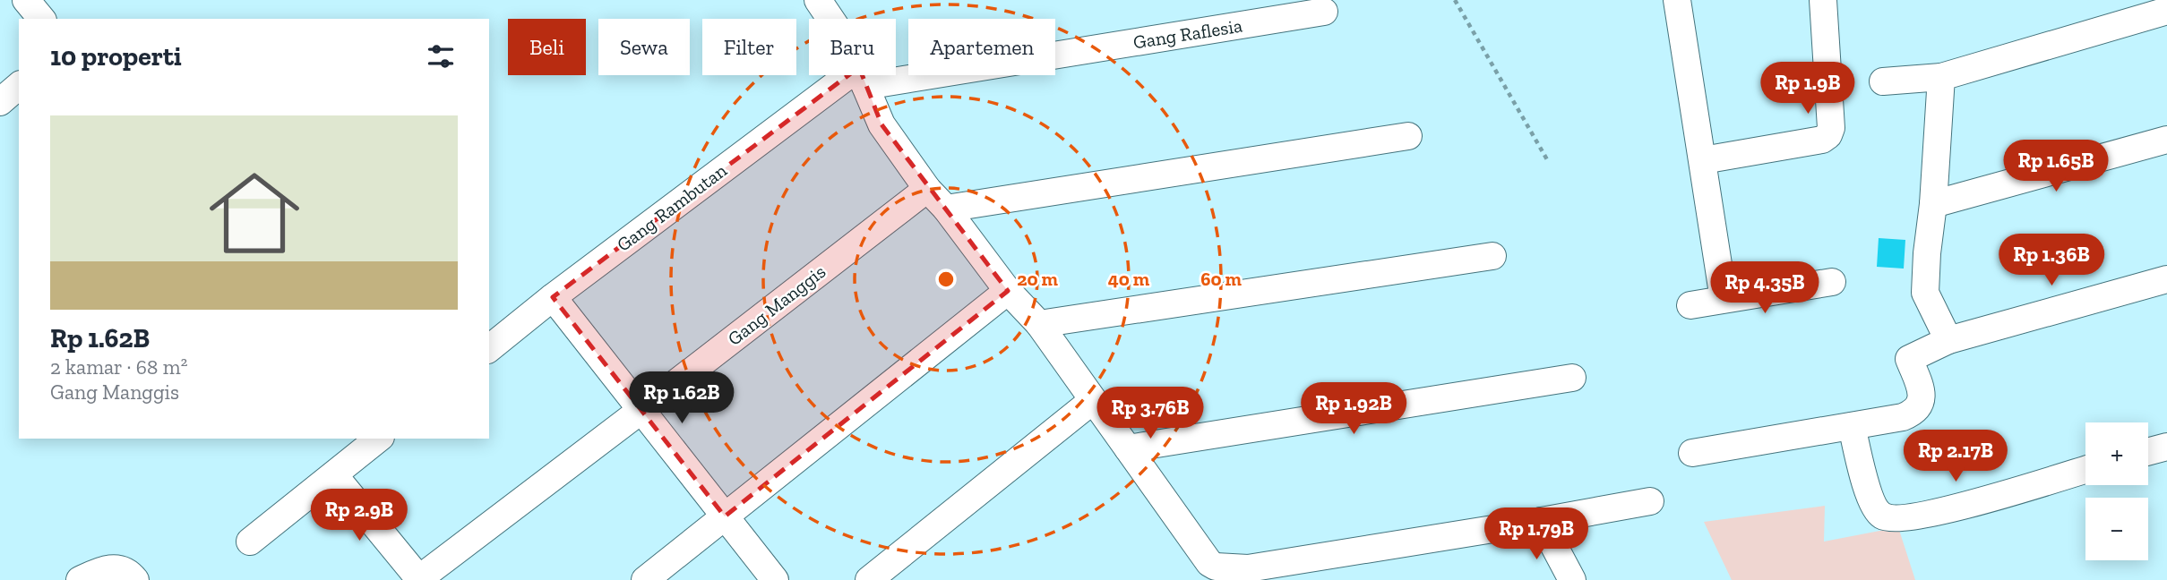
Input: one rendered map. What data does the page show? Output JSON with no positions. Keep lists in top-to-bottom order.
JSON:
{
  "streets": {
    "street": ["Gang Raflesia", "Gang Rambutan", "Gang Manggis"]
  },
  "crossings": [
    ["Gang Raflesia", "Gang Rambutan"]
  ],
  "page": {
    "chip": [
      "Beli",
      "Sewa",
      "Filter",
      "Baru",
      "Apartemen"
    ],
    "heading": "10 properti",
    "price": [
      "Rp 1.9B",
      "Rp 1.65B",
      "Rp 1.36B",
      "Rp 4.35B",
      "Rp 1.62B",
      "Rp 1.92B",
      "Rp 3.76B",
      "Rp 2.17B",
      "Rp 2.9B",
      "Rp 1.79B"
    ],
    "list": [
      {
        "name": "Rp 1.62B",
        "note": "2 kamar · 68 m² · Gang Manggis"
      }
    ],
    "map_buttons": ["+", "−"]
  },
  "rings": ["20 m", "40 m", "60 m"]
}
